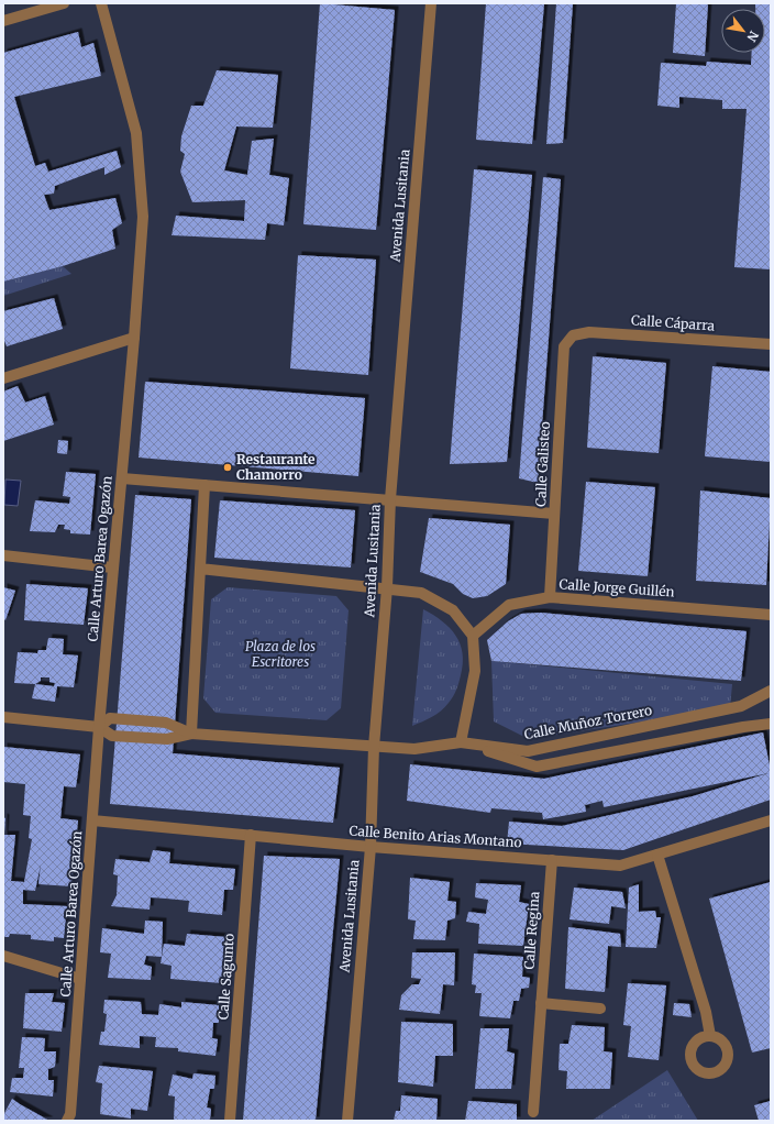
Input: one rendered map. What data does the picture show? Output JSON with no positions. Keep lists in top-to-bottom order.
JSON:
{
  "streets": {
    "street": [
      "Avenida Lusitania",
      "Calle Cáparra",
      "Calle Galisteo",
      "Calle Arturo Barea Ogazón",
      "Calle Jorge Guillén",
      "Calle Muñoz Torrero",
      "Calle Benito Arias Montano",
      "Calle Regina",
      "Calle Sagunto"
    ]
  },
  "crossings": [
    ["Avenida Lusitania", "Calle Benito Arias Montano"],
    ["Calle Cáparra", "Calle Galisteo"],
    ["Calle Galisteo", "Calle Jorge Guillén"],
    ["Calle Arturo Barea Ogazón", "Calle Benito Arias Montano"],
    ["Calle Benito Arias Montano", "Calle Regina"],
    ["Calle Benito Arias Montano", "Calle Sagunto"]
  ],
  "parks": ["Plaza de los Escritores"],
  "places": ["Restaurante Chamorro"],
  "north": "bottom right"
}
